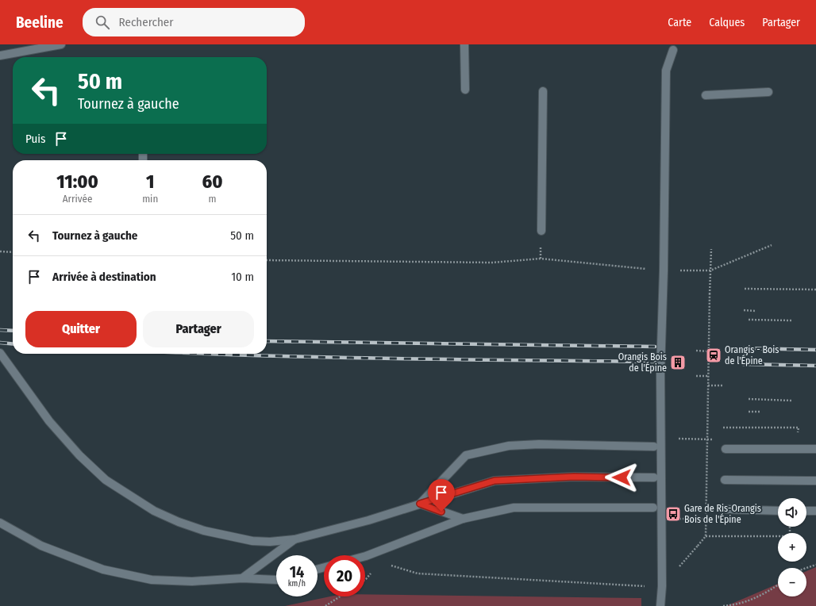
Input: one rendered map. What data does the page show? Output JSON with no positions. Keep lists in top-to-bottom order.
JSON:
{
  "places": {
    "station": ["Orangis - Bois de l'Épine"],
    "building": ["Orangis Bois de l'Épine"],
    "bus stop": ["Gare de Ris-Orangis Bois de l'Épine"]
  },
  "page": {
    "header": "Beeline",
    "search": "Rechercher",
    "nav": ["Carte", "Calques", "Partager"],
    "turn": ["50 m", "Tournez à gauche"],
    "then": "Puis",
    "eta": [
      "11:00",
      "Arrivée",
      "1",
      "min",
      "60",
      "m"
    ],
    "list": [
      {
        "name": "Tournez à gauche",
        "value": "50 m"
      },
      {
        "name": "Arrivée à destination",
        "value": "10 m"
      }
    ],
    "buttons": ["Quitter", "Partager"],
    "map_buttons": ["+", "−"],
    "speed": "14 km/h",
    "limit": "20"
  }
}
